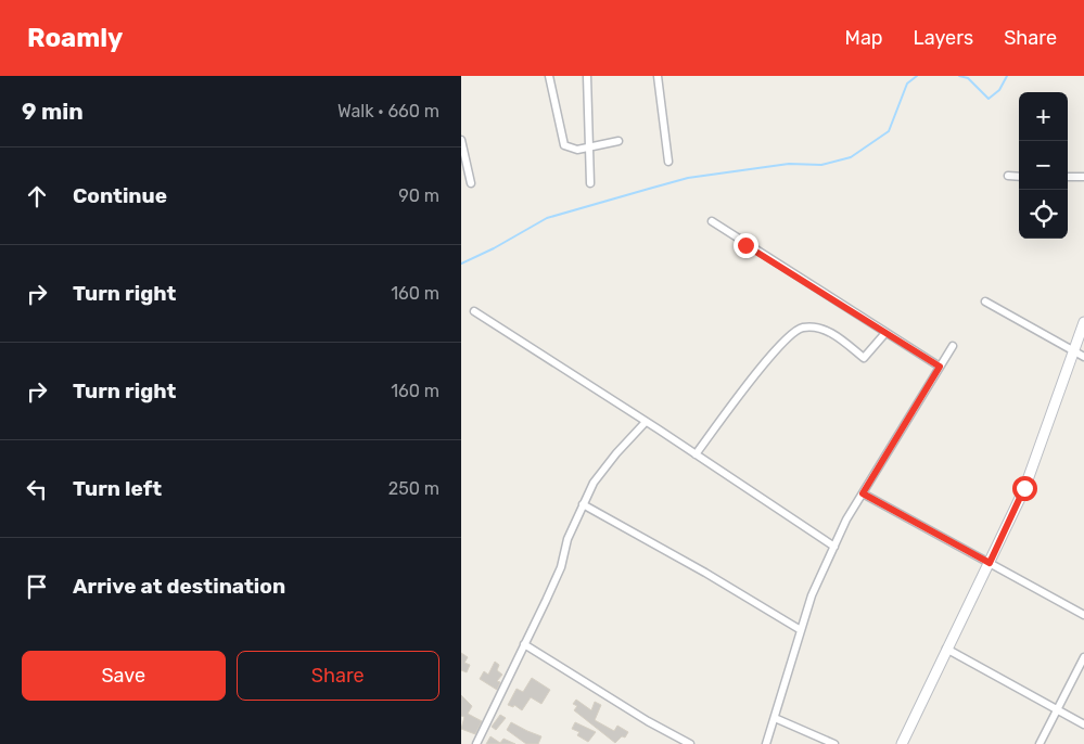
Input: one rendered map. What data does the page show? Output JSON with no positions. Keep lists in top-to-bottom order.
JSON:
{
  "page": {
    "header": "Roamly",
    "nav": ["Map", "Layers", "Share"],
    "heading": ["9 min", "Walk · 660 m"],
    "map_buttons": ["+", "−"],
    "list": [
      ["Continue", "90 m"],
      ["Turn right", "160 m"],
      ["Turn right", "160 m"],
      ["Turn left", "250 m"],
      "Arrive at destination"
    ],
    "buttons": ["Save", "Share"]
  }
}
